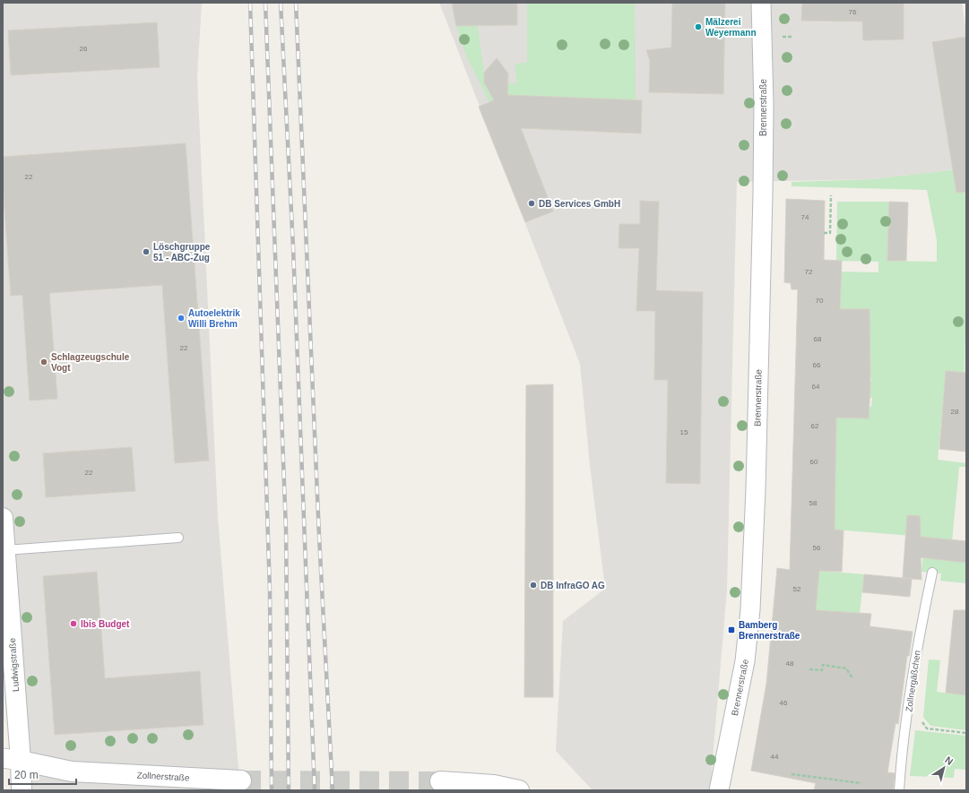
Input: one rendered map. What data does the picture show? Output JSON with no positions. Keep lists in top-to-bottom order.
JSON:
{
  "streets": {
    "street": ["Brennerstraße", "Ludwigstraße", "Zollnerstraße"],
    "lane": ["Zollnergäßchen"]
  },
  "crossings": [
    ["Ludwigstraße", "Zollnerstraße"]
  ],
  "places": {
    "other": [
      "Mälzerei Weyermann",
      "DB Services GmbH",
      "Löschgruppe 51 - ABC-Zug",
      "Autoelektrik Willi Brehm",
      "Schlagzeugschule Vogt",
      "DB InfraGO AG",
      "Ibis Budget"
    ],
    "transit": ["Bamberg Brennerstraße"]
  },
  "house_numbers": [
    "76",
    "26",
    "22",
    "74",
    "72",
    "70",
    "68",
    "22",
    "66",
    "64",
    "28",
    "62",
    "15",
    "60",
    "22",
    "58",
    "56",
    "52",
    "48",
    "46",
    "44"
  ],
  "scale_bar": "20 m",
  "north": "top right"
}
